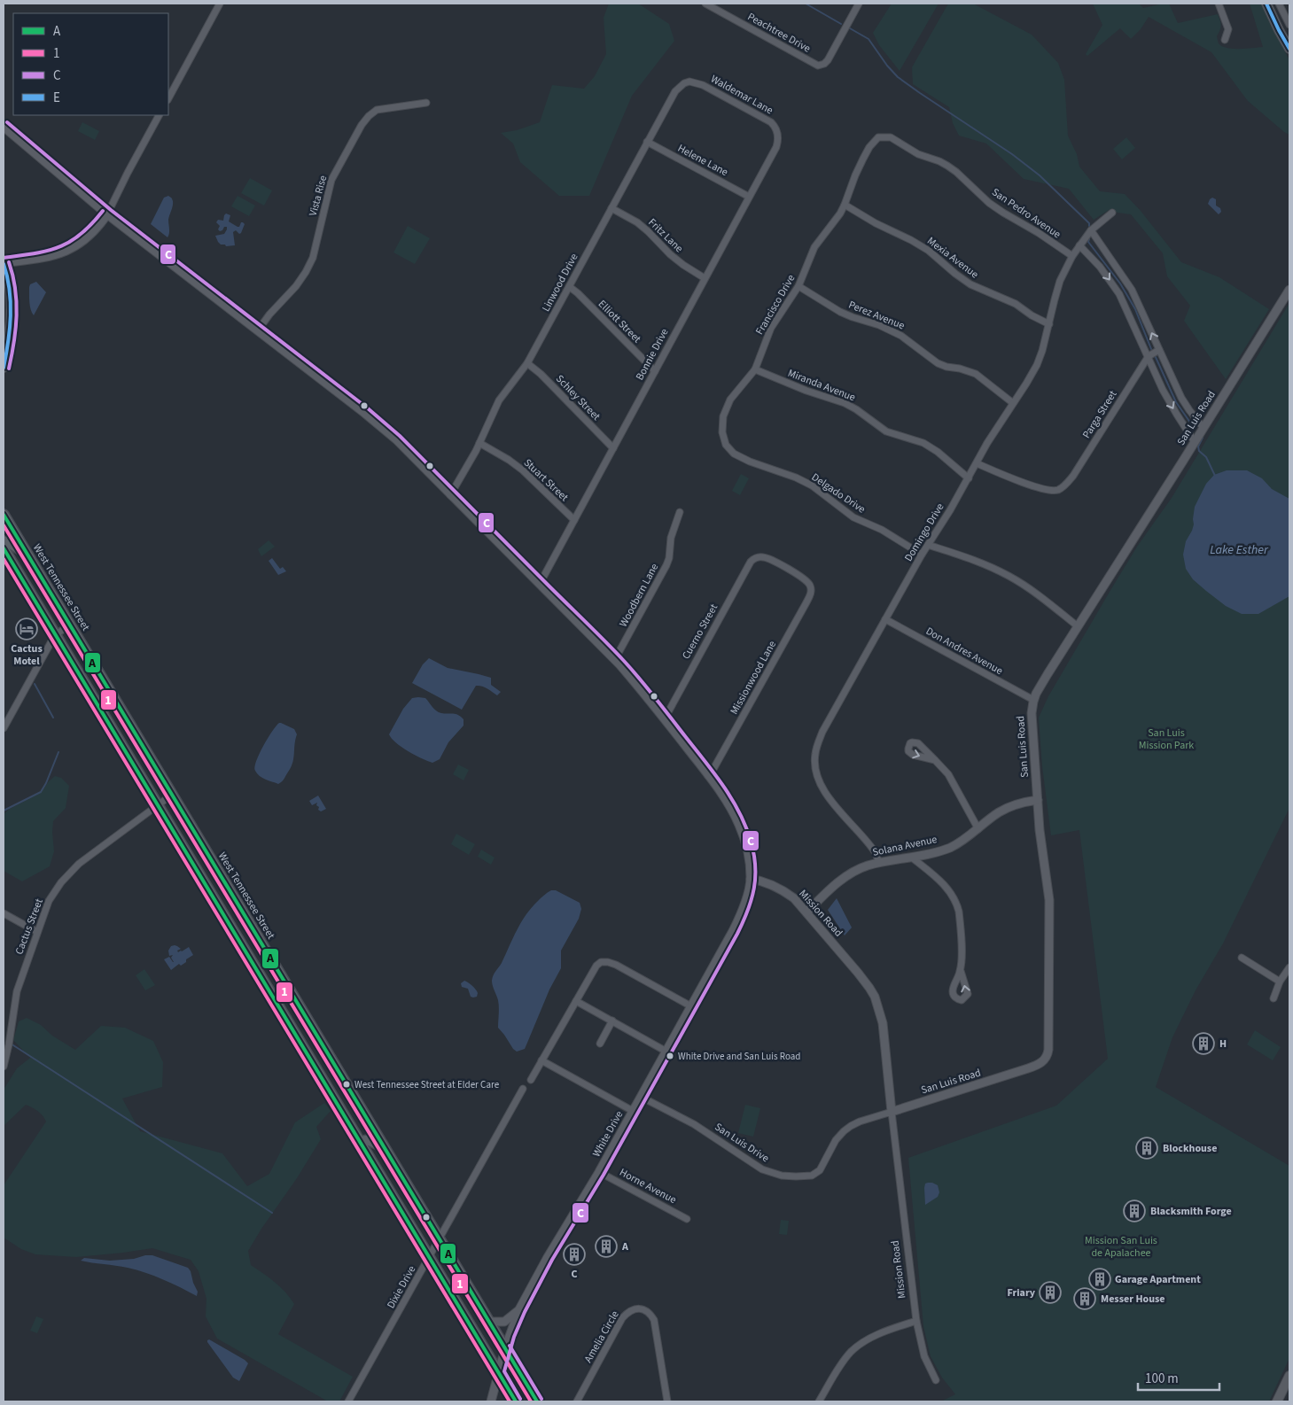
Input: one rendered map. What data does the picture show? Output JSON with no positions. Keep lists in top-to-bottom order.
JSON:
{
  "streets": {
    "main road": ["West Tennessee Street"],
    "street": [
      "Peachtree Drive",
      "Waldemar Lane",
      "Helene Lane",
      "Vista Rise",
      "San Pedro Avenue",
      "Fritz Lane",
      "Mexia Avenue",
      "Linwood Drive",
      "Francisco Drive",
      "Perez Avenue",
      "Elliott Street",
      "Bonnie Drive",
      "Miranda Avenue",
      "Schley Street",
      "Parga Street",
      "San Luis Road",
      "Stuart Street",
      "Delgado Drive",
      "Domingo Drive",
      "Woodbern Lane",
      "Cuerno Street",
      "Don Andres Avenue",
      "Missionwood Lane",
      "Solana Avenue",
      "Mission Road",
      "Cactus Street",
      "White Drive",
      "San Luis Drive",
      "Horne Avenue",
      "Dixie Drive",
      "Amelia Circle"
    ]
  },
  "crossings": [
    ["Waldemar Lane", "Linwood Drive"],
    ["Waldemar Lane", "Bonnie Drive"],
    ["Helene Lane", "Linwood Drive"],
    ["Helene Lane", "Bonnie Drive"],
    ["San Pedro Avenue", "Francisco Drive"],
    ["San Pedro Avenue", "Domingo Drive"],
    ["Fritz Lane", "Linwood Drive"],
    ["Fritz Lane", "Bonnie Drive"],
    ["Mexia Avenue", "Francisco Drive"],
    ["Mexia Avenue", "Domingo Drive"],
    ["Linwood Drive", "Elliott Street"],
    ["Linwood Drive", "Schley Street"],
    ["Linwood Drive", "Stuart Street"],
    ["Francisco Drive", "Perez Avenue"],
    ["Francisco Drive", "Miranda Avenue"],
    ["Francisco Drive", "Delgado Drive"],
    ["Perez Avenue", "Domingo Drive"],
    ["Elliott Street", "Bonnie Drive"],
    ["Bonnie Drive", "Schley Street"],
    ["Bonnie Drive", "Stuart Street"],
    ["Miranda Avenue", "Domingo Drive"],
    ["Parga Street", "Domingo Drive"],
    ["San Luis Road", "Don Andres Avenue"],
    ["San Luis Road", "Solana Avenue"],
    ["San Luis Road", "Mission Road"],
    ["San Luis Road", "San Luis Drive"],
    ["Delgado Drive", "Domingo Drive"],
    ["Domingo Drive", "Don Andres Avenue"],
    ["Domingo Drive", "Solana Avenue"],
    ["West Tennessee Street", "Cactus Street"],
    ["West Tennessee Street", "White Drive"],
    ["West Tennessee Street", "Dixie Drive"],
    ["Cuerno Street", "Missionwood Lane"],
    ["Solana Avenue", "Mission Road"],
    ["Mission Road", "White Drive"],
    ["Mission Road", "San Luis Drive"],
    ["White Drive", "San Luis Drive"],
    ["White Drive", "Horne Avenue"]
  ],
  "water": ["Lake Esther"],
  "parks": ["San Luis Mission Park", "Mission San Luis de Apalachee"],
  "places": {
    "hotel": ["Cactus Motel"],
    "building": [
      "H",
      "Blockhouse",
      "Blacksmith Forge",
      "A",
      "C",
      "Garage Apartment",
      "Friary",
      "Messer House"
    ],
    "other": ["White Drive and San Luis Road", "West Tennessee Street at Elder Care"]
  },
  "lines": [
    "transit line E",
    "transit line C",
    "transit line A",
    "transit line 1"
  ],
  "legend": [
    "A",
    "1",
    "C",
    "E"
  ],
  "scale_bar": "100 m"
}
